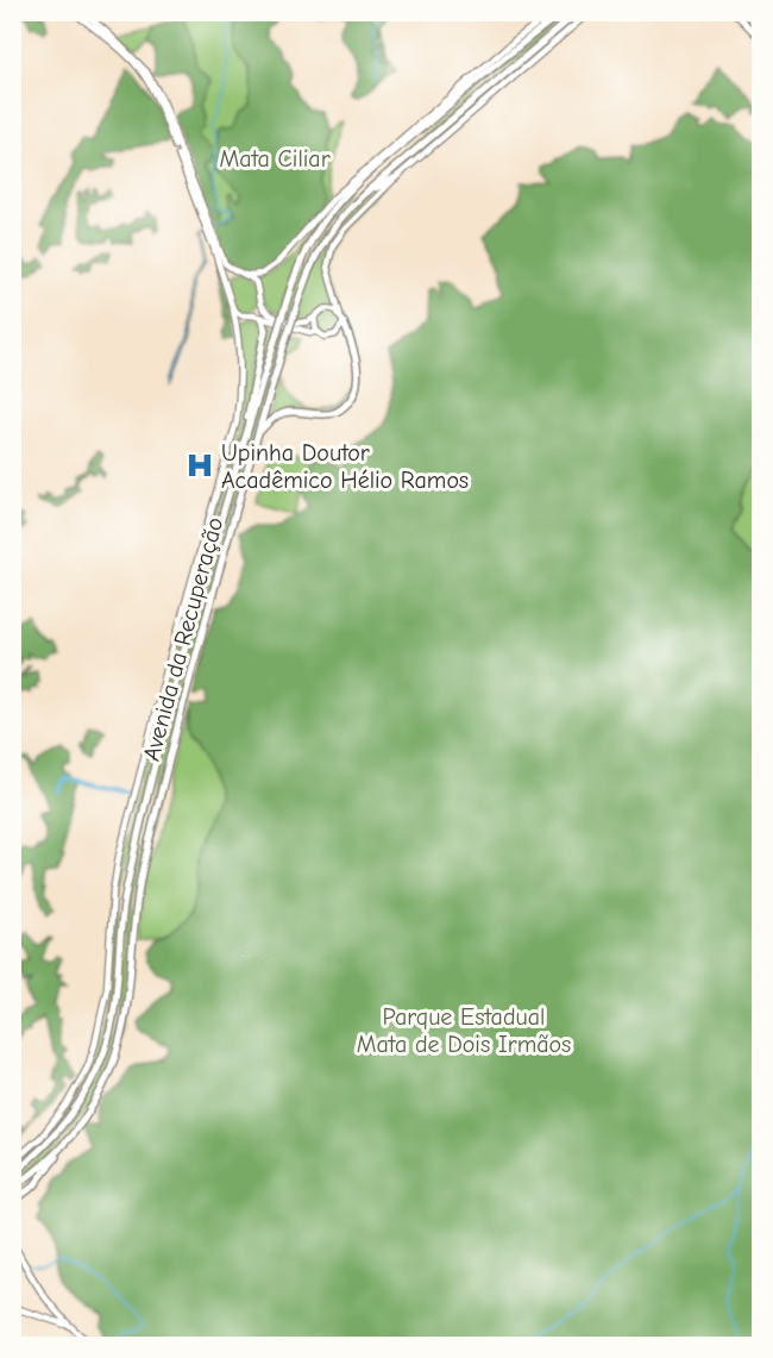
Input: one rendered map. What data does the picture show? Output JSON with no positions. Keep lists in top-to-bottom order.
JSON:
{
  "streets": {
    "highway": ["Avenida da Recuperação"]
  },
  "parks": ["Mata Ciliar", "Parque Estadual Mata de Dois Irmãos"],
  "places": {
    "hospital": ["Upinha Doutor Acadêmico Hélio Ramos"]
  }
}
